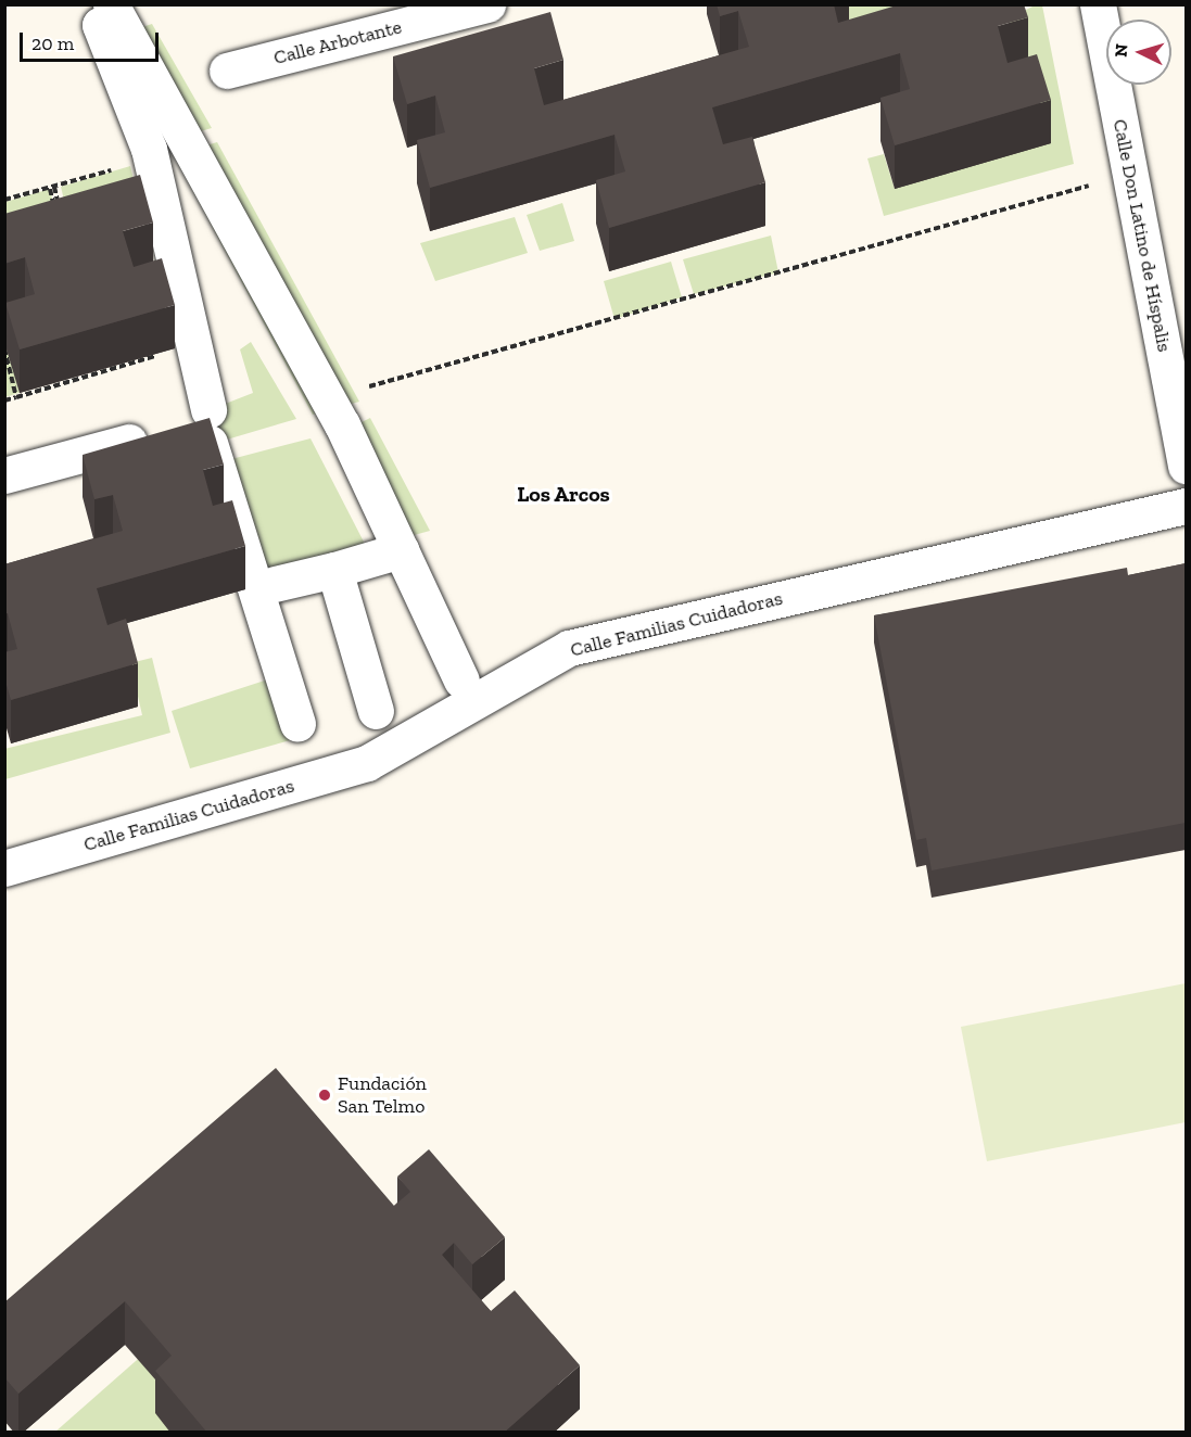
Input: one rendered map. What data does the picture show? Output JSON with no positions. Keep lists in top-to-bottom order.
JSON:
{
  "streets": {
    "street": ["Calle Arbotante", "Calle Don Latino de Híspalis", "Calle Familias Cuidadoras"]
  },
  "districts": ["Los Arcos"],
  "places": ["Fundación San Telmo"],
  "scale_bar": "20 m",
  "north": "left"
}
